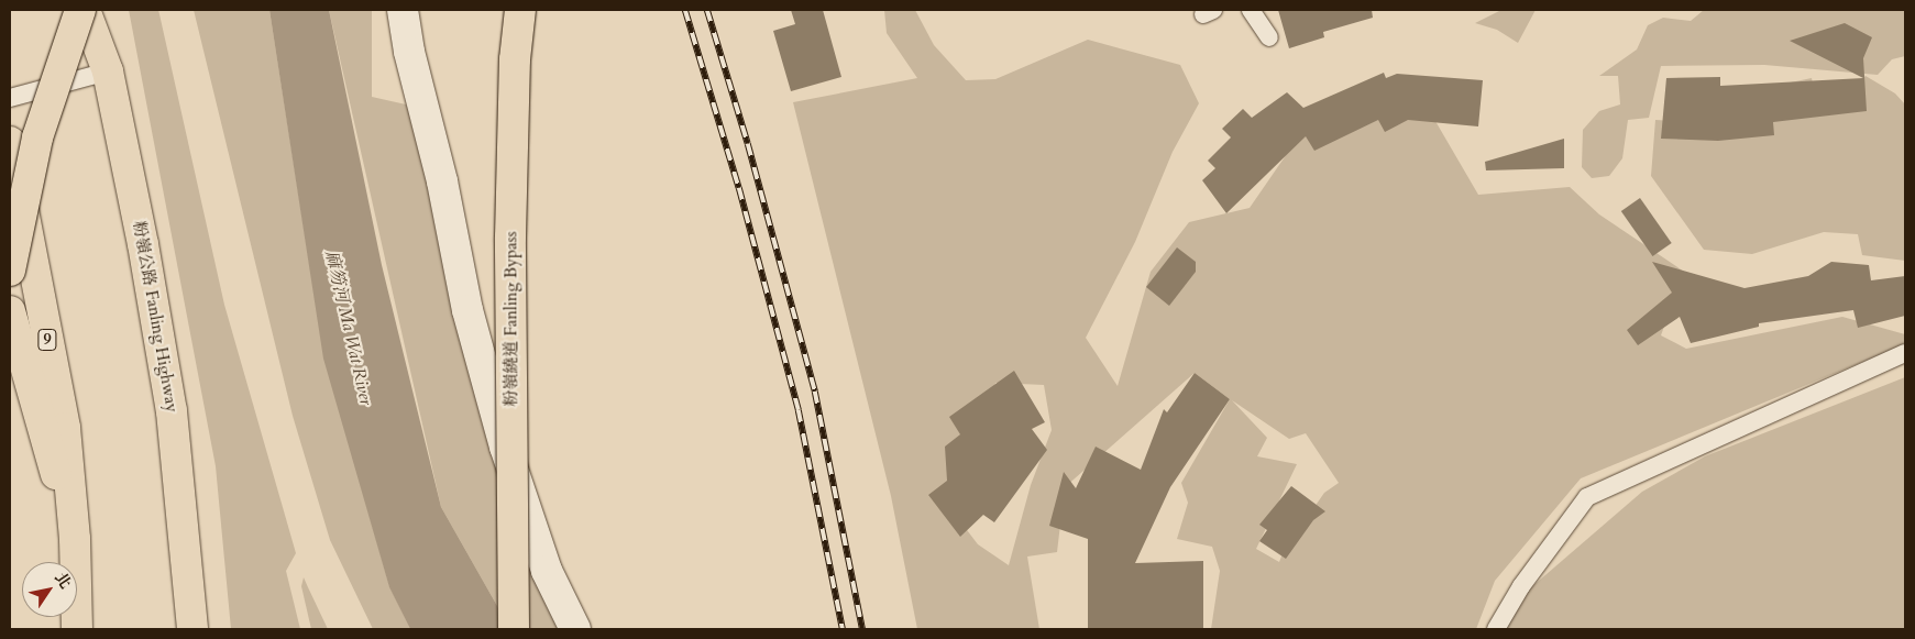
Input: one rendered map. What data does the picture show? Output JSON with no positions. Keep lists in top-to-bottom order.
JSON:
{
  "streets": {
    "highway": ["粉嶺公路 Fanling Highway", "粉嶺繞道 Fanling Bypass", "9"]
  },
  "water": ["麻笏河 Ma Wat River"],
  "north": "top right"
}
